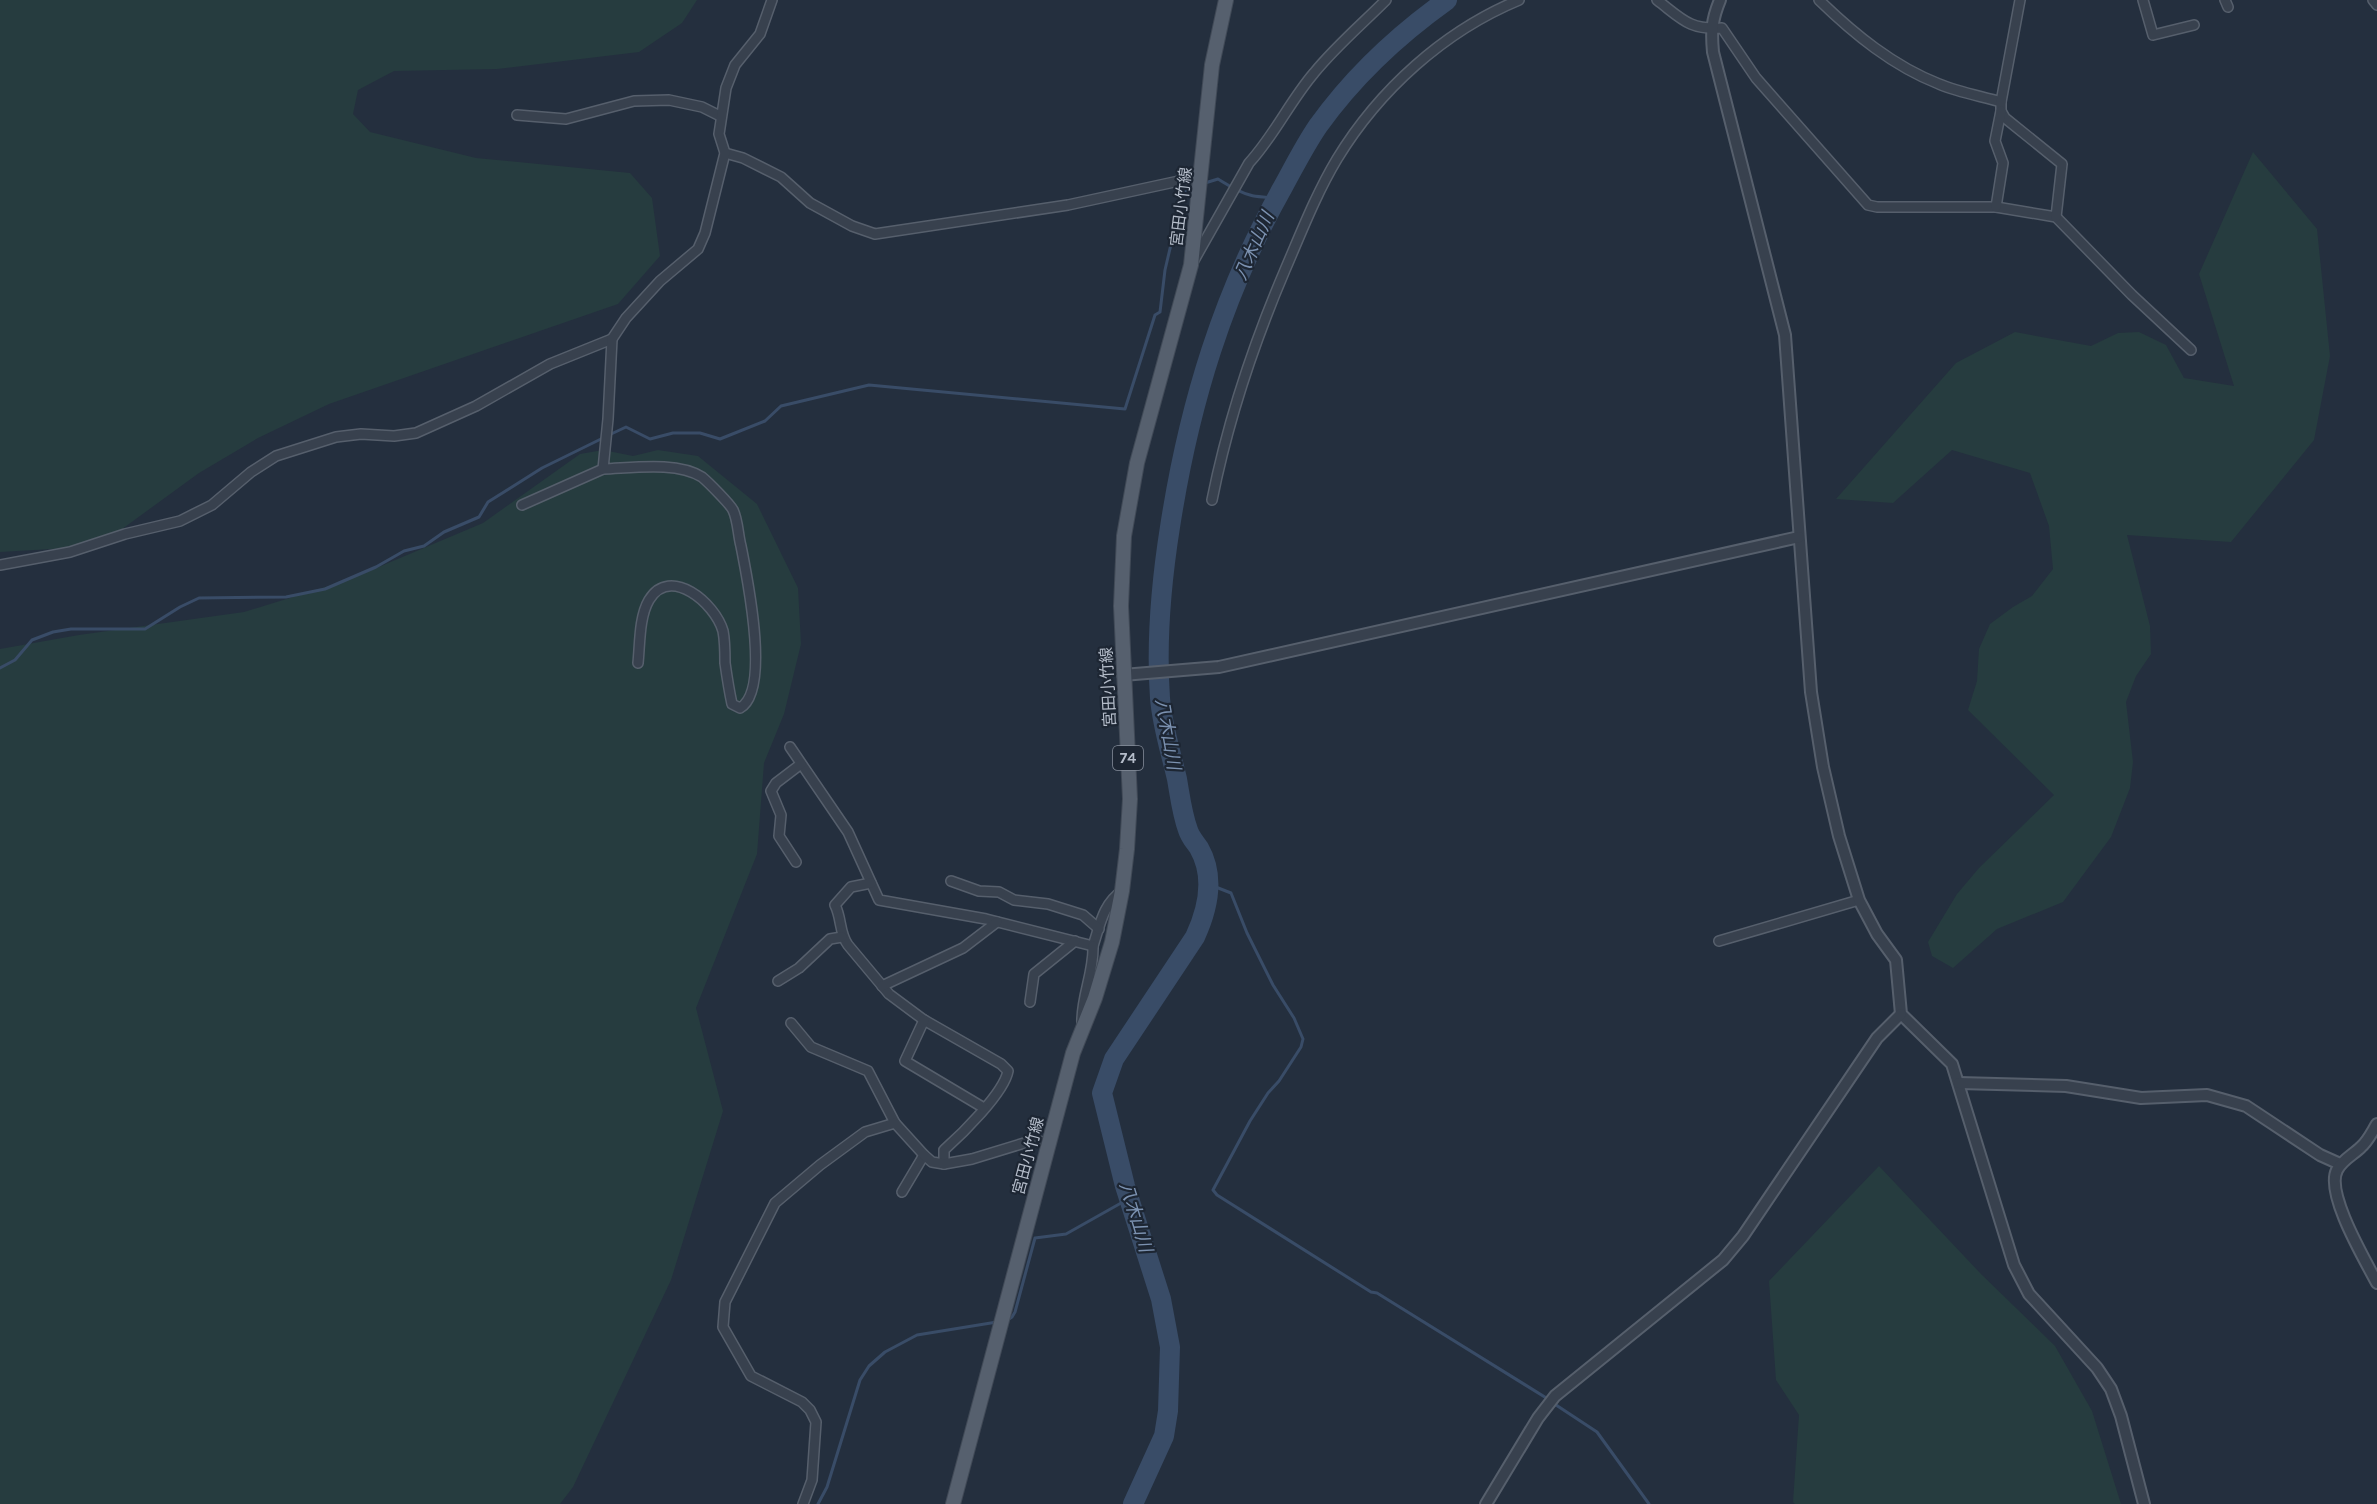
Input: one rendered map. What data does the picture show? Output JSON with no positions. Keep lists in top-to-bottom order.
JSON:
{
  "streets": {
    "main road": ["宮田小竹線", "74"]
  },
  "water": ["八木山川"]
}
